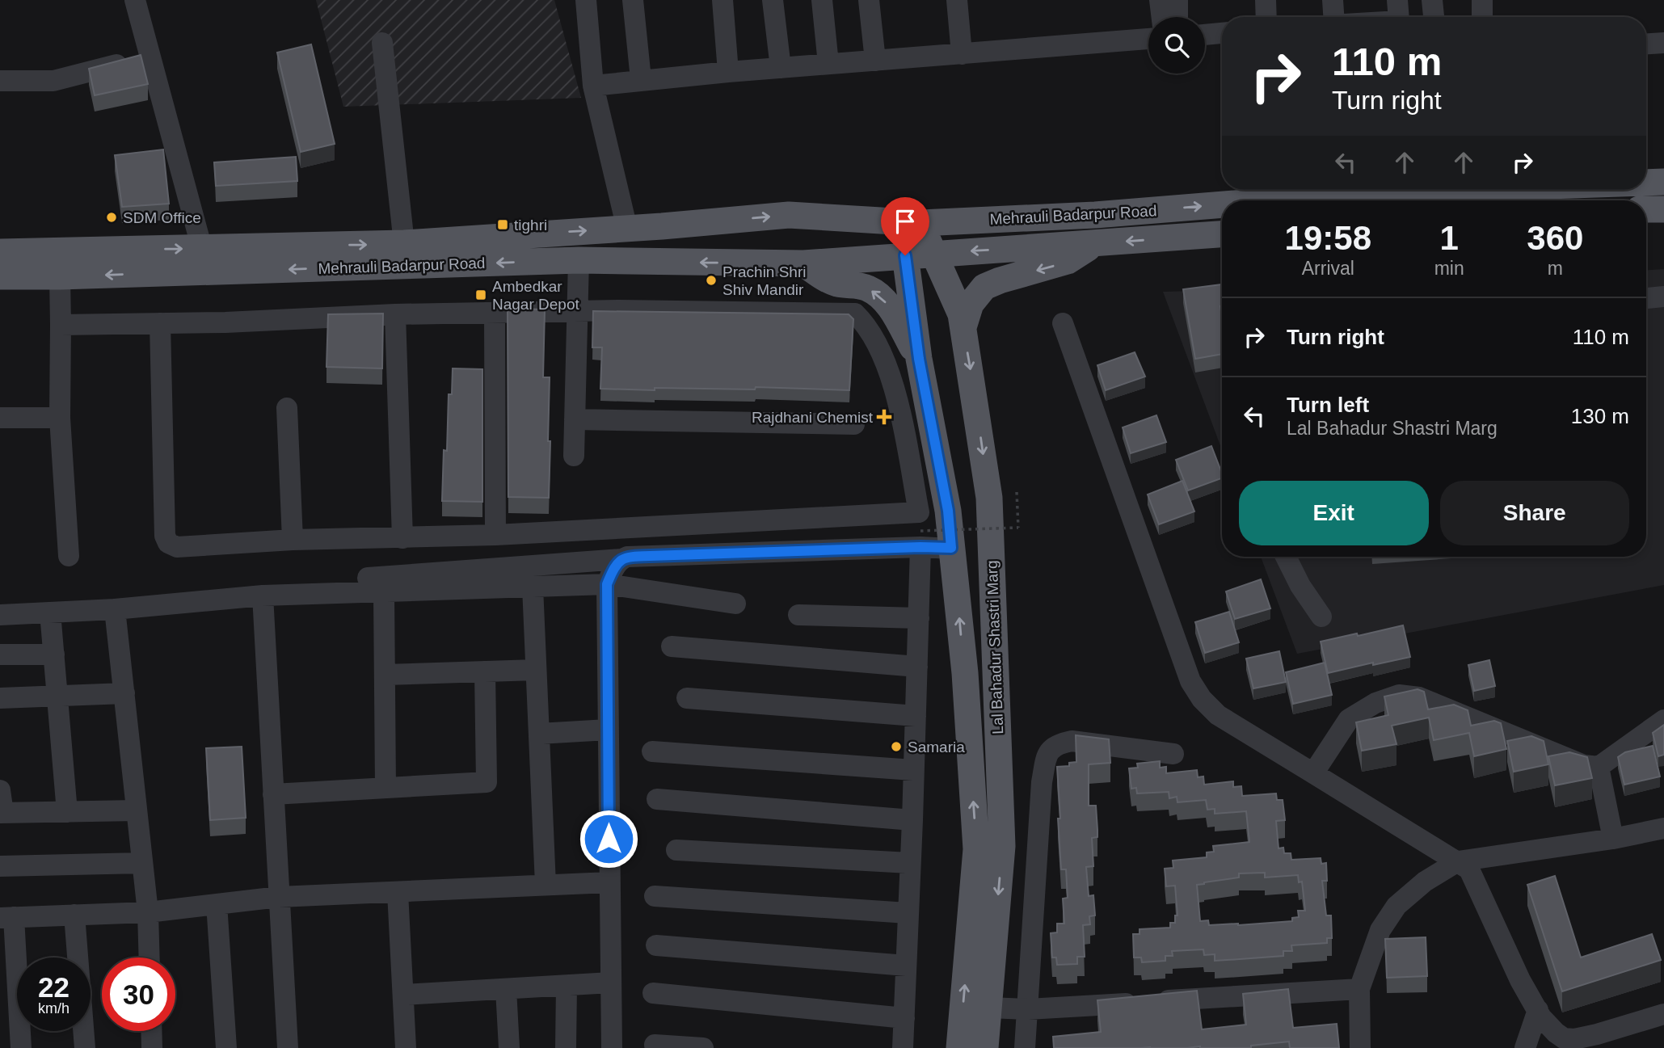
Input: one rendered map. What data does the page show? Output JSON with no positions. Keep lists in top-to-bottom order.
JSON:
{
  "streets": {
    "main road": ["Mehrauli Badarpur Road", "Lal Bahadur Shastri Marg"]
  },
  "crossings": [
    ["Mehrauli Badarpur Road", "Lal Bahadur Shastri Marg"]
  ],
  "places": {
    "other": ["SDM Office", "Prachin Shri Shiv Mandir", "Samaria"],
    "transit": ["tighri", "Ambedkar Nagar Depot"],
    "health": ["Rajdhani Chemist"]
  },
  "page": {
    "turn": ["110 m", "Turn right"],
    "eta": [
      "19:58",
      "Arrival",
      "1",
      "min",
      "360",
      "m"
    ],
    "list": [
      {
        "name": "Turn right",
        "value": "110 m"
      },
      {
        "name": "Turn left",
        "note": "Lal Bahadur Shastri Marg",
        "value": "130 m"
      }
    ],
    "buttons": ["Exit", "Share"],
    "speed": "22 km/h",
    "limit": "30"
  }
}
